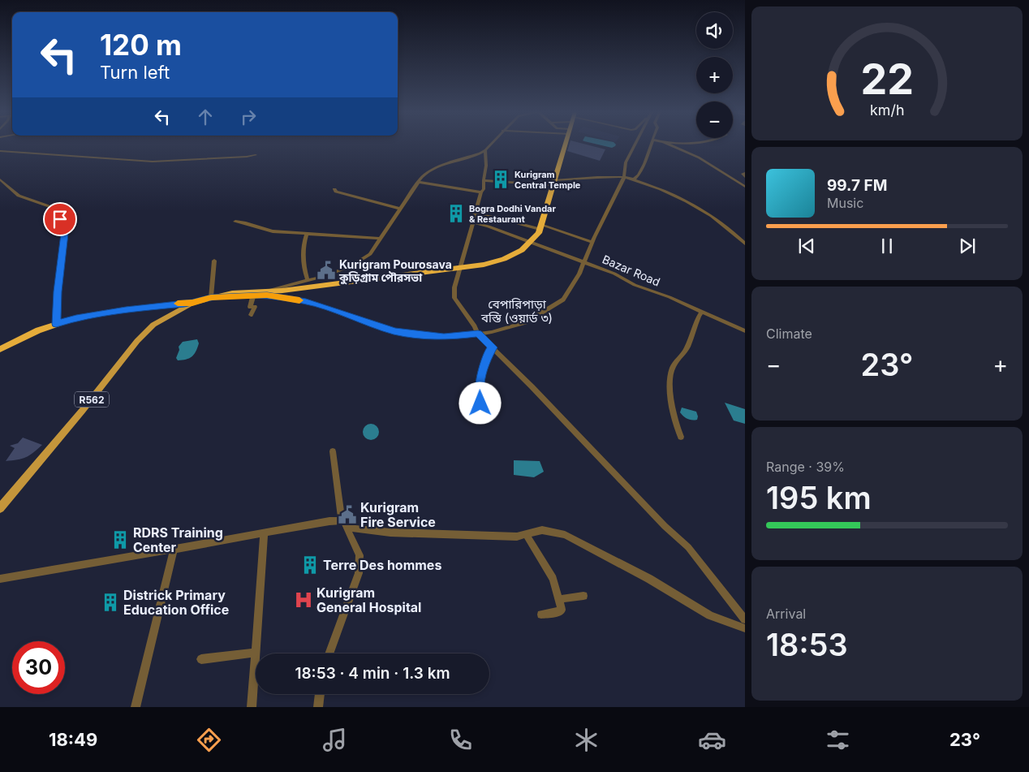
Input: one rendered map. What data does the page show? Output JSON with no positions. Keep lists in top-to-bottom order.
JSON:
{
  "streets": {
    "main road": ["R562"],
    "street": ["Bazar Road"]
  },
  "districts": ["বেপারিপাড়া বস্তি (ওয়ার্ড ৩)"],
  "places": {
    "building": [
      "Kurigram Central Temple",
      "Bogra Dodhi Vandar & Restaurant",
      "RDRS Training Center",
      "Terre Des hommes",
      "Districk Primary Education Office"
    ],
    "public building": ["Kurigram Pourosava কুড়িগ্রাম পৌরসভা", "Kurigram Fire Service"],
    "hospital": ["Kurigram General Hospital"]
  },
  "page": {
    "map_buttons": ["+", "−"],
    "turn": ["120 m", "Turn left"],
    "song": ["99.7 FM", "Music"],
    "tile": [
      "Climate",
      ["Range · 39%", "195 km"],
      ["Arrival", "18:53"]
    ],
    "heat": ["−", "23°", "+"],
    "limit": "30",
    "trip": "18:53 · 4 min · 1.3 km",
    "tabs": ["18:49", "23°"],
    "gauge": ["22", "km/h"]
  }
}
